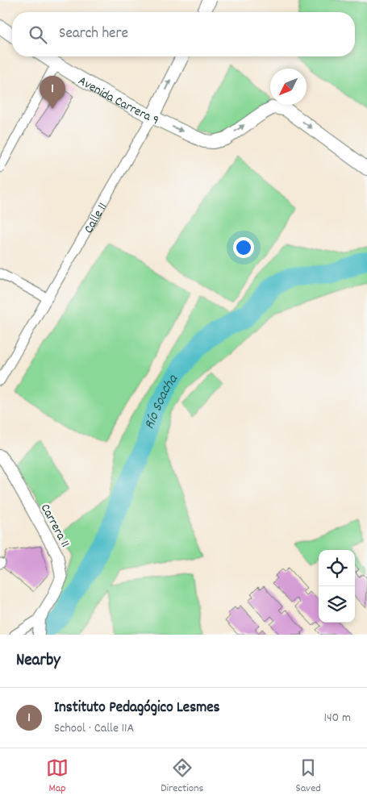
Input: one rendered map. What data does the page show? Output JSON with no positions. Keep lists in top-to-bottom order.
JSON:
{
  "streets": {
    "main road": ["Avenida Carrera 9", "Calle 11"],
    "street": ["Carrera 11"]
  },
  "crossings": [
    ["Avenida Carrera 9", "Calle 11"]
  ],
  "one_way": ["Avenida Carrera 9"],
  "water": ["Río Soacha"],
  "north": "bottom left",
  "page": {
    "search": "Search here",
    "pins": "1",
    "heading": "Nearby",
    "list": [
      {
        "mark": "1",
        "name": "Instituto Pedagógico Lesmes",
        "note": "School · Calle 11A",
        "value": "140 m"
      }
    ],
    "nav": ["Map", "Directions", "Saved"]
  }
}
